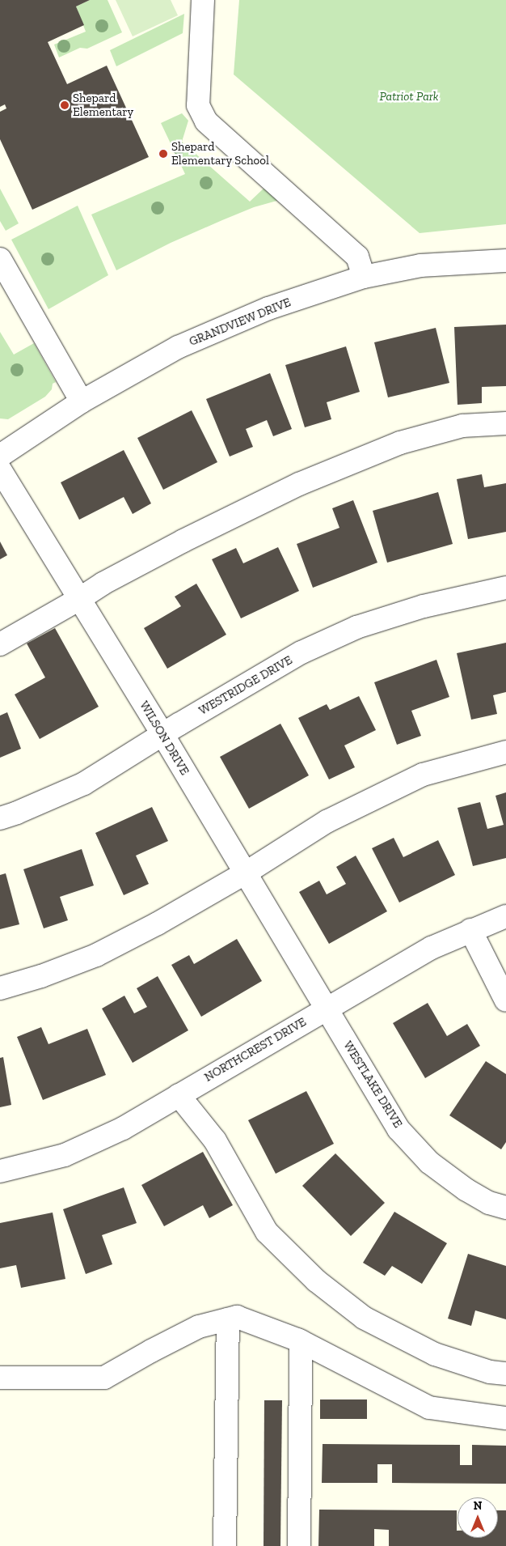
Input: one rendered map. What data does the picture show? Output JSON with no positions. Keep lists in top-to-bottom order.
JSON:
{
  "streets": {
    "street": [
      "GRANDVIEW DRIVE",
      "WESTRIDGE DRIVE",
      "WILSON DRIVE",
      "NORTHCREST DRIVE",
      "WESTLAKE DRIVE"
    ]
  },
  "crossings": [
    ["WESTRIDGE DRIVE", "WILSON DRIVE"],
    ["WILSON DRIVE", "NORTHCREST DRIVE"],
    ["WILSON DRIVE", "WESTLAKE DRIVE"],
    ["NORTHCREST DRIVE", "WESTLAKE DRIVE"]
  ],
  "parks": ["Patriot Park"],
  "places": ["Shepard Elementary", "Shepard Elementary School"],
  "north": "top"
}
